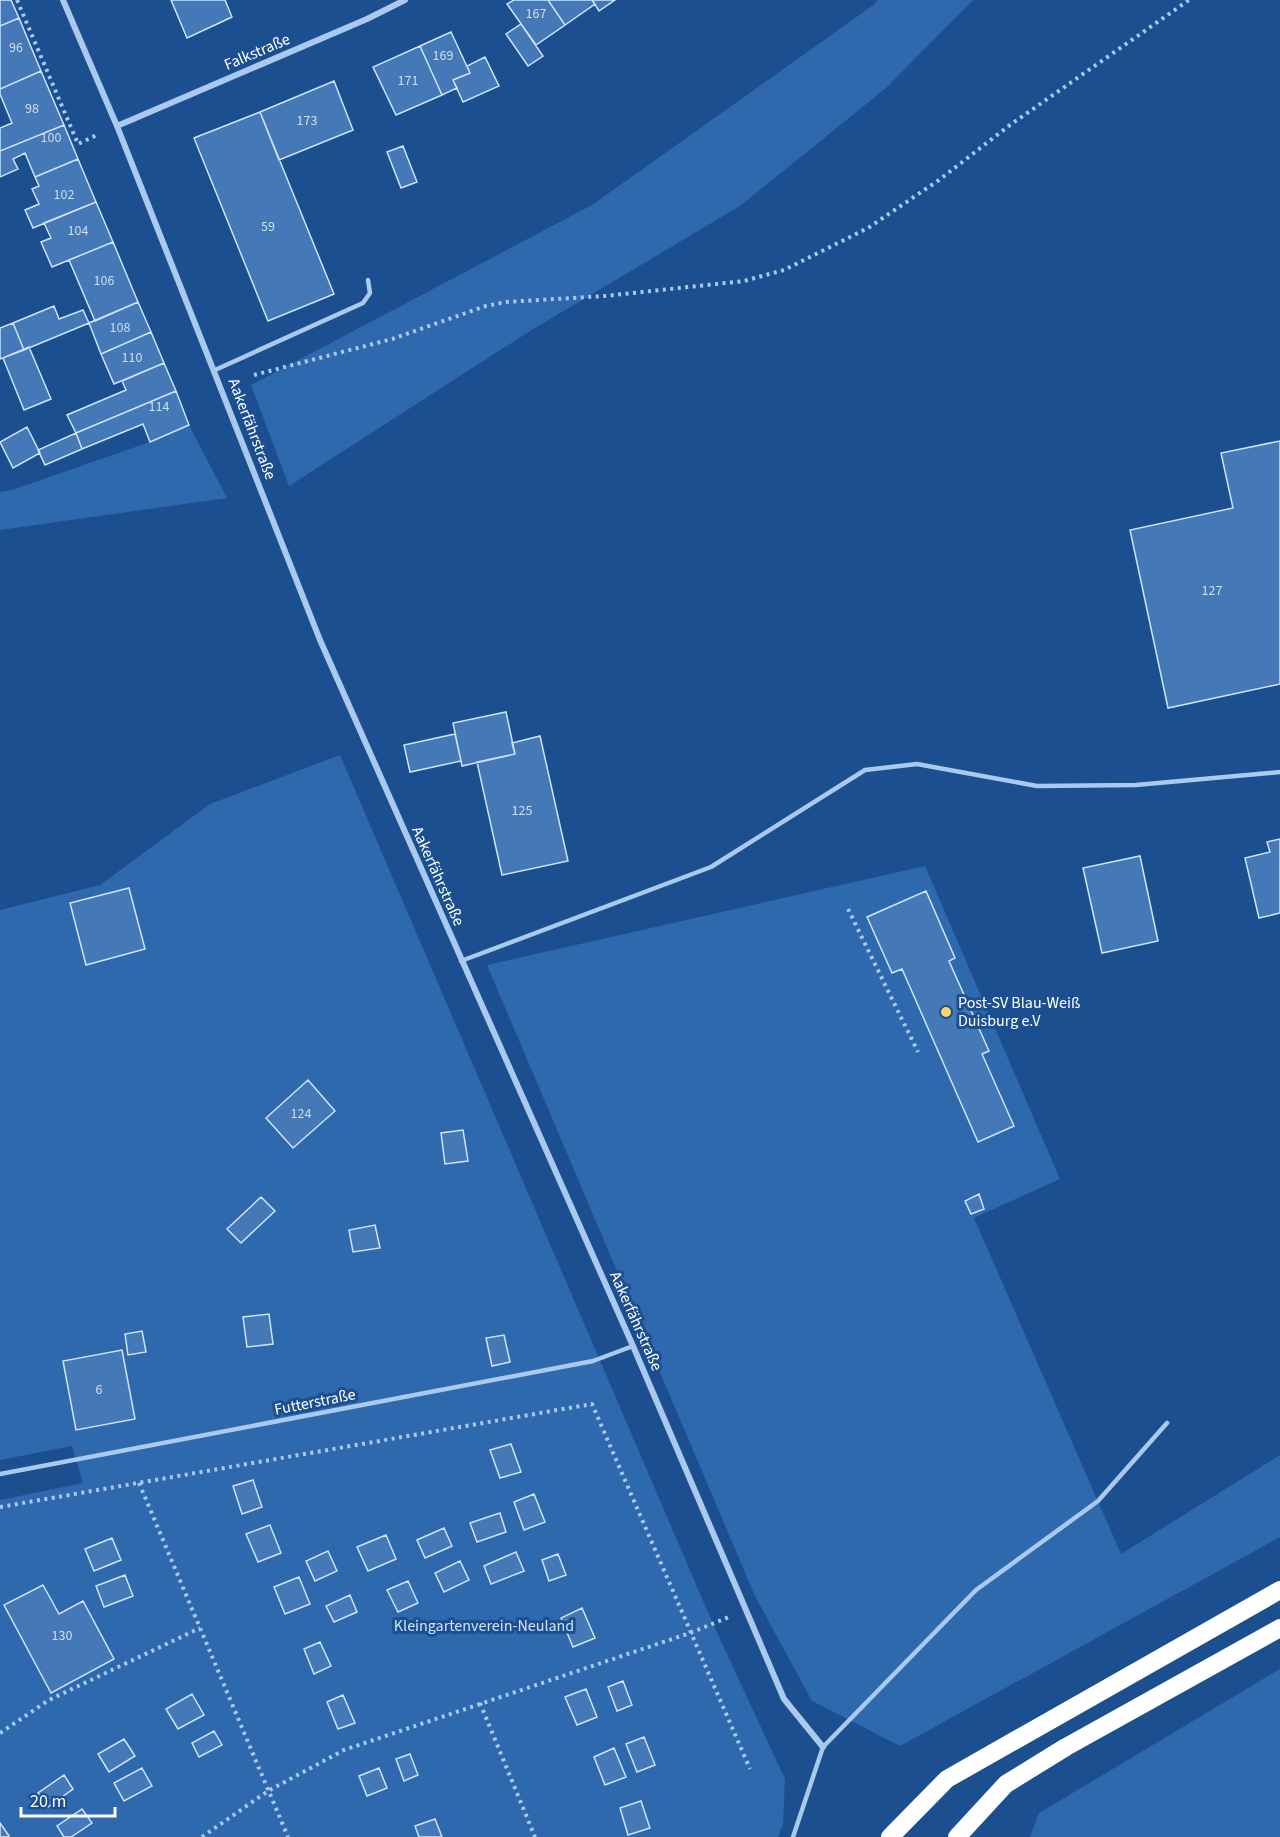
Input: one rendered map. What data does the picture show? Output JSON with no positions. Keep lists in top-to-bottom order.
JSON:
{
  "streets": {
    "street": ["Falkstraße", "Aakerfährstraße"],
    "lane": ["Futterstraße"]
  },
  "crossings": [
    ["Falkstraße", "Aakerfährstraße"],
    ["Aakerfährstraße", "Futterstraße"]
  ],
  "parks": ["Kleingartenverein-Neuland"],
  "places": ["Post-SV Blau-Weiß Duisburg e.V"],
  "house_numbers": [
    "167",
    "96",
    "169",
    "171",
    "98",
    "173",
    "100",
    "102",
    "59",
    "104",
    "106",
    "108",
    "110",
    "114",
    "127",
    "125",
    "124",
    "6",
    "130"
  ],
  "scale_bar": "20 m"
}
